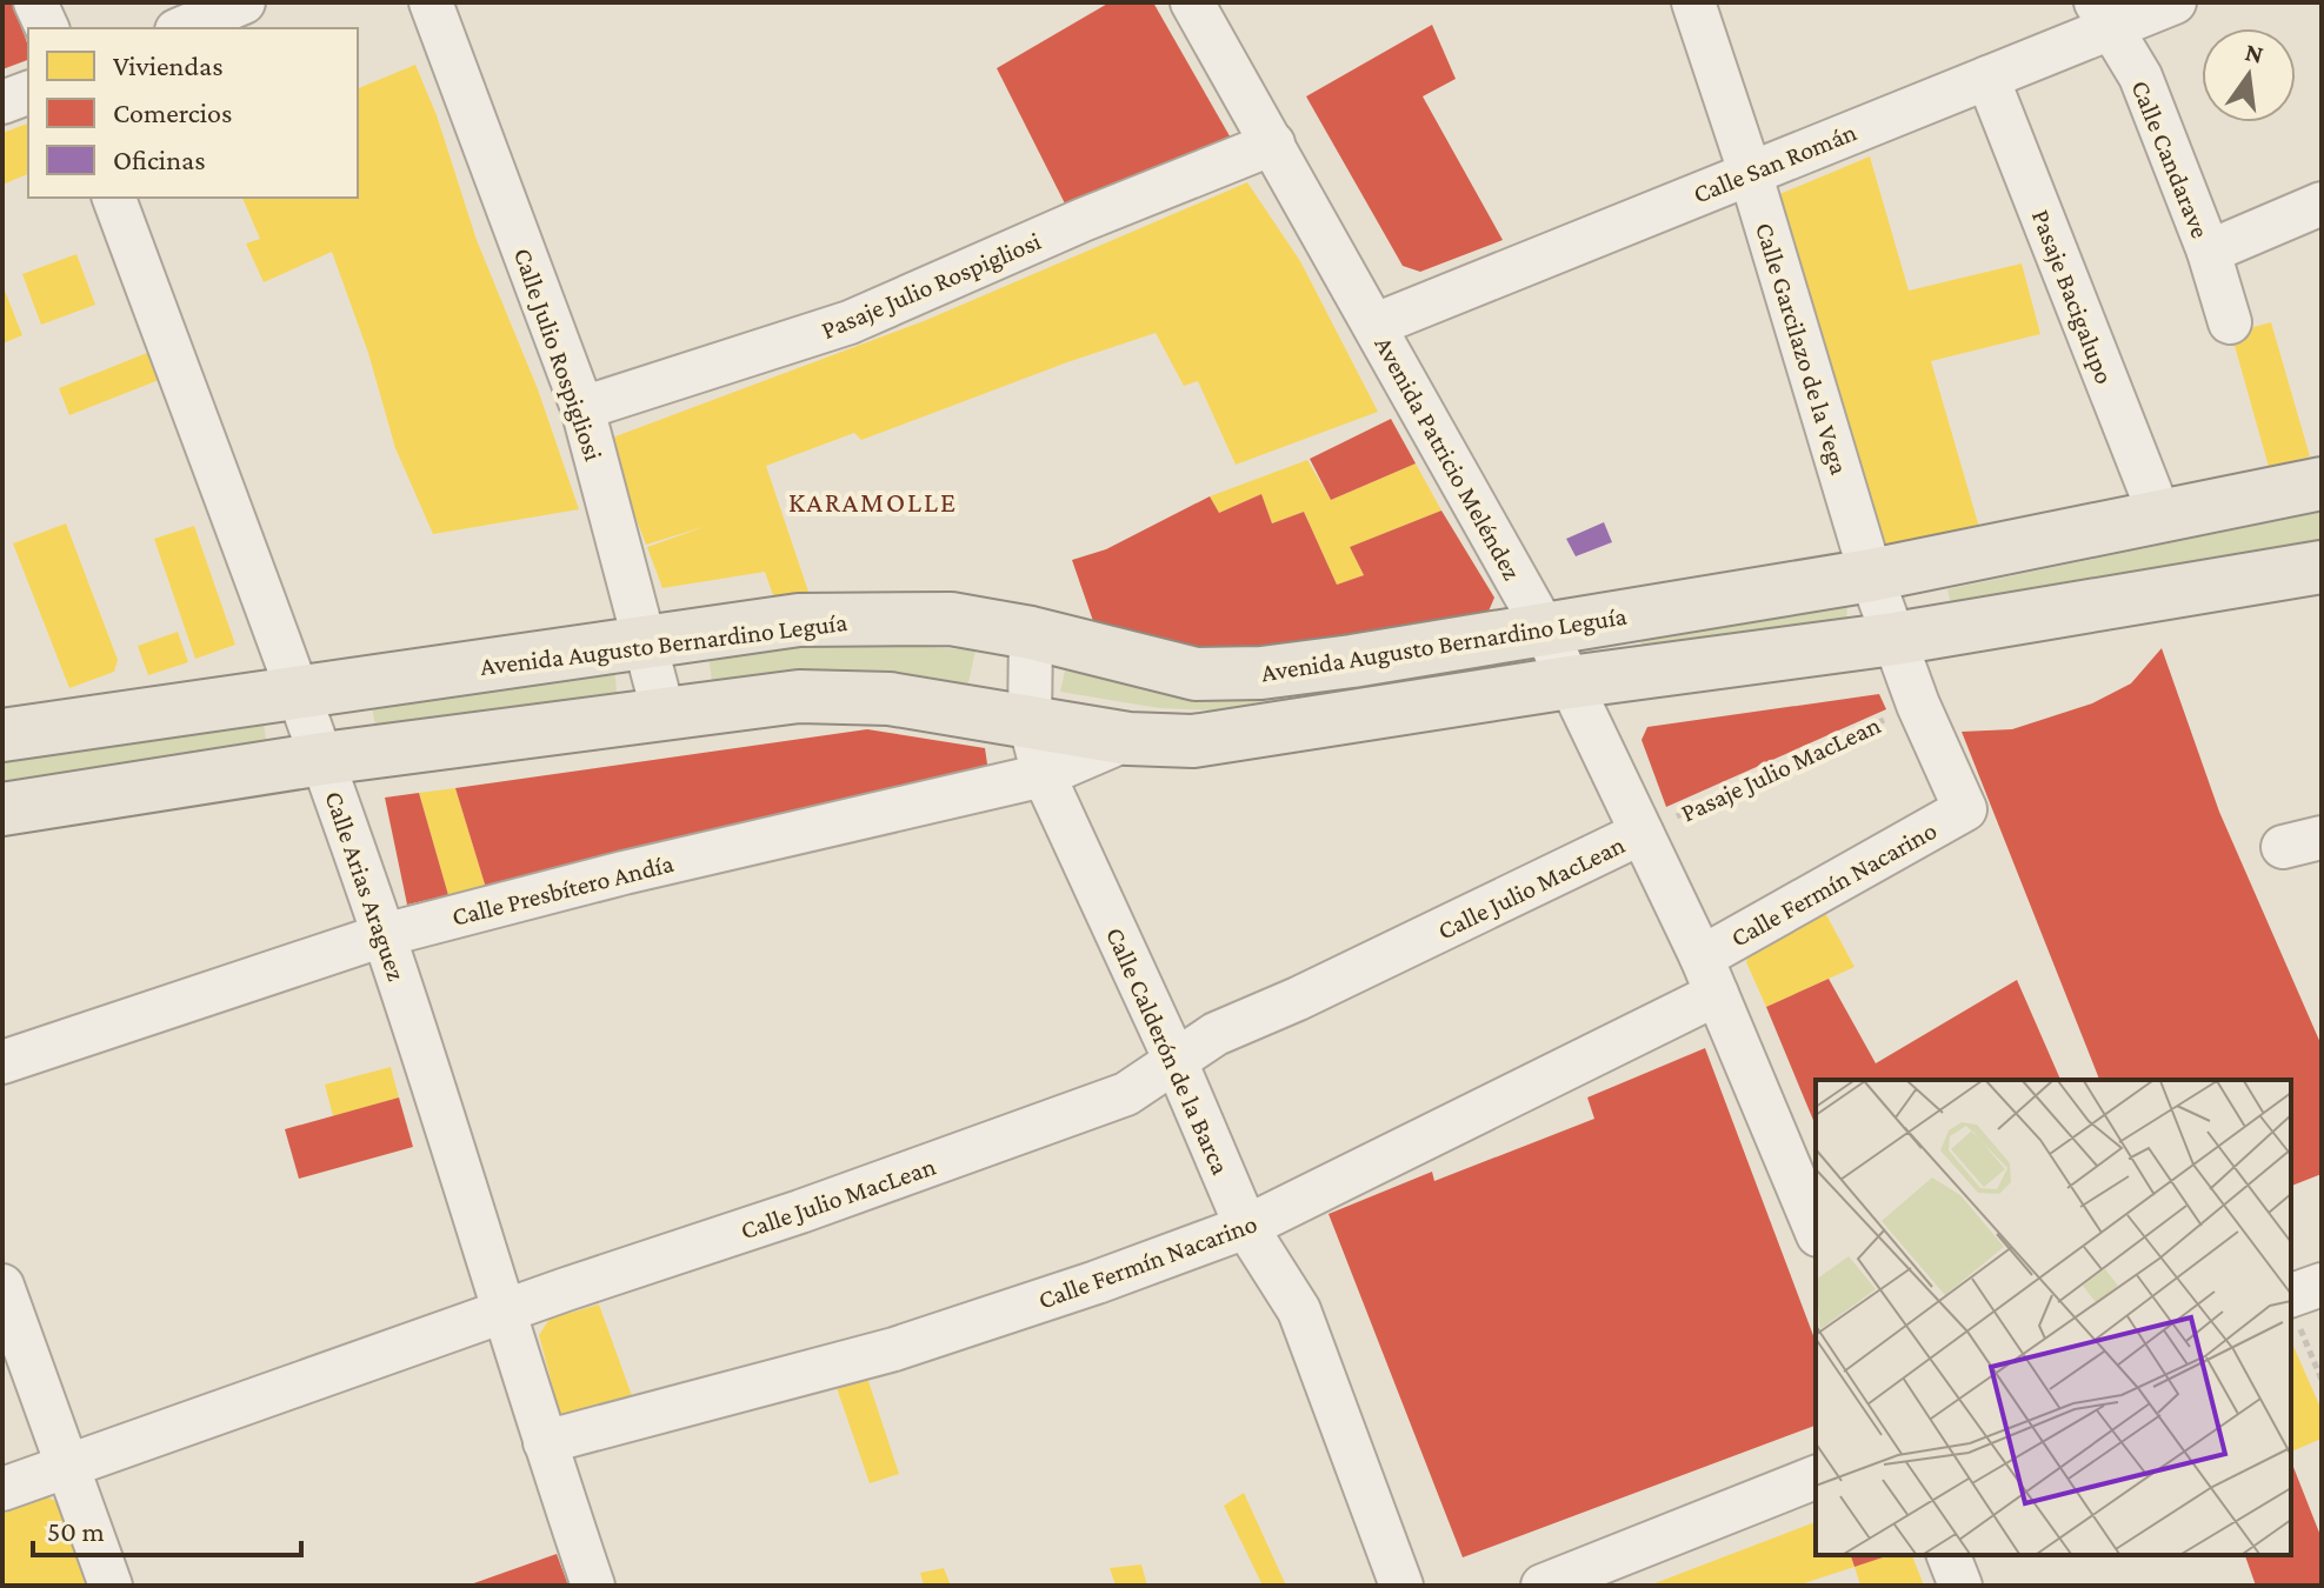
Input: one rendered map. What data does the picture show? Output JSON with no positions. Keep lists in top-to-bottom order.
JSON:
{
  "streets": {
    "main road": ["Avenida Augusto Bernardino Leguía"],
    "street": [
      "Calle Candarave",
      "Calle San Román",
      "Pasaje Julio Rospigliosi",
      "Pasaje Bacigalupo",
      "Calle Garcilazo de la Vega",
      "Calle Julio Rospigliosi",
      "Avenida Patricio Meléndez",
      "Calle Fermín Nacarino",
      "Calle Arias Araguez",
      "Calle Julio MacLean",
      "Calle Presbítero Andía",
      "Calle Calderón de la Barca"
    ],
    "path": ["Pasaje Julio MacLean"]
  },
  "crossings": [
    ["Calle Candarave", "Calle San Román"],
    ["Calle San Román", "Pasaje Bacigalupo"],
    ["Calle San Román", "Calle Garcilazo de la Vega"],
    ["Calle San Román", "Avenida Patricio Meléndez"],
    ["Pasaje Julio Rospigliosi", "Calle Julio Rospigliosi"],
    ["Pasaje Julio Rospigliosi", "Avenida Patricio Meléndez"],
    ["Pasaje Bacigalupo", "Avenida Augusto Bernardino Leguía"],
    ["Calle Garcilazo de la Vega", "Avenida Augusto Bernardino Leguía"],
    ["Calle Garcilazo de la Vega", "Pasaje Julio MacLean"],
    ["Calle Garcilazo de la Vega", "Calle Fermín Nacarino"],
    ["Calle Julio Rospigliosi", "Avenida Augusto Bernardino Leguía"],
    ["Avenida Patricio Meléndez", "Avenida Augusto Bernardino Leguía"],
    ["Avenida Patricio Meléndez", "Pasaje Julio MacLean"],
    ["Avenida Patricio Meléndez", "Calle Fermín Nacarino"],
    ["Avenida Patricio Meléndez", "Calle Julio MacLean"],
    ["Avenida Augusto Bernardino Leguía", "Calle Arias Araguez"],
    ["Avenida Augusto Bernardino Leguía", "Calle Calderón de la Barca"],
    ["Pasaje Julio MacLean", "Calle Julio MacLean"],
    ["Calle Fermín Nacarino", "Calle Arias Araguez"],
    ["Calle Fermín Nacarino", "Calle Calderón de la Barca"],
    ["Calle Arias Araguez", "Calle Julio MacLean"],
    ["Calle Arias Araguez", "Calle Presbítero Andía"],
    ["Calle Julio MacLean", "Calle Calderón de la Barca"],
    ["Calle Presbítero Andía", "Calle Calderón de la Barca"]
  ],
  "districts": ["KARAMOLLE"],
  "legend": ["Viviendas", "Comercios", "Oficinas"],
  "scale_bar": "50 m",
  "north": "top"
}
